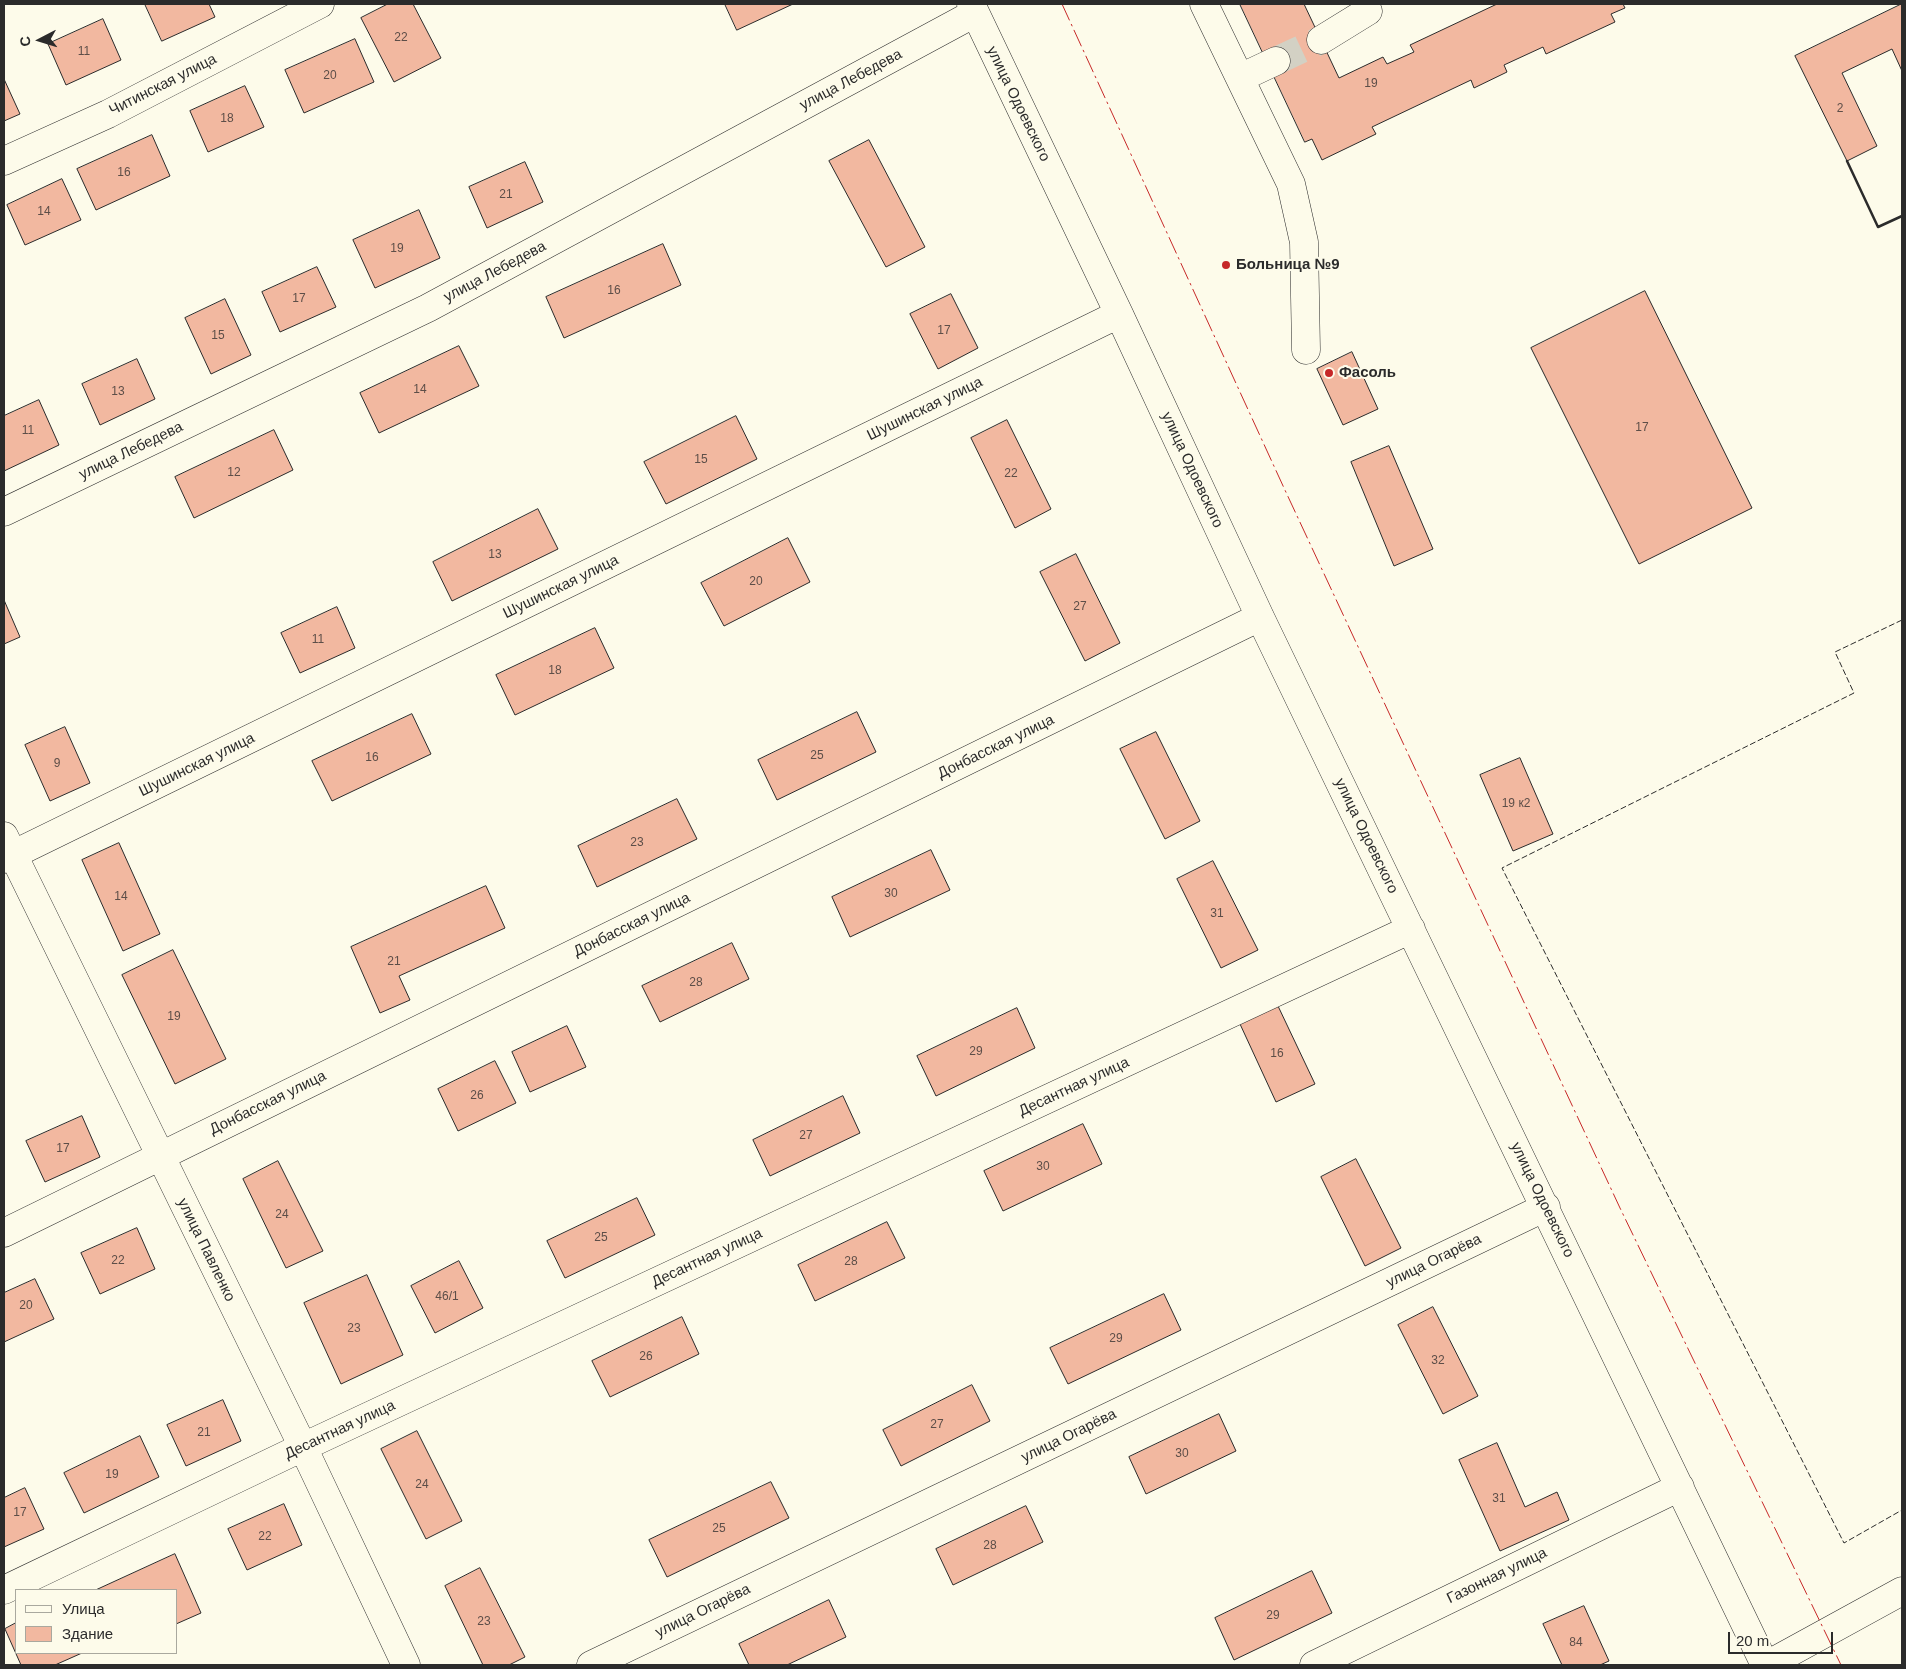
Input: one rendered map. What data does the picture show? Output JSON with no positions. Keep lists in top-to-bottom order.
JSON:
{
  "streets": {
    "street": [
      "улица Лебедева",
      "Читинская улица",
      "улица Одоевского",
      "Шушинская улица",
      "Донбасская улица",
      "Десантная улица",
      "улица Павленко",
      "улица Огарёва",
      "Газонная улица"
    ]
  },
  "crossings": [
    ["улица Лебедева", "улица Одоевского"],
    ["улица Одоевского", "Шушинская улица"],
    ["улица Одоевского", "Донбасская улица"],
    ["улица Одоевского", "Десантная улица"],
    ["улица Одоевского", "улица Огарёва"],
    ["улица Одоевского", "Газонная улица"],
    ["Шушинская улица", "улица Павленко"],
    ["Донбасская улица", "улица Павленко"],
    ["Десантная улица", "улица Павленко"]
  ],
  "places": ["Больница №9", "Фасоль"],
  "house_numbers": [
    "22",
    "11",
    "20",
    "19",
    "2",
    "18",
    "16",
    "21",
    "14",
    "19",
    "16",
    "17",
    "17",
    "15",
    "14",
    "13",
    "17",
    "11",
    "15",
    "12",
    "22",
    "13",
    "20",
    "27",
    "11",
    "18",
    "25",
    "16",
    "9",
    "19 к2",
    "23",
    "30",
    "14",
    "31",
    "21",
    "28",
    "19",
    "29",
    "16",
    "26",
    "27",
    "17",
    "30",
    "24",
    "25",
    "22",
    "28",
    "46/1",
    "20",
    "23",
    "29",
    "26",
    "32",
    "27",
    "21",
    "30",
    "19",
    "24",
    "31",
    "17",
    "25",
    "22",
    "28",
    "29",
    "23",
    "84"
  ],
  "legend": ["Улица", "Здание"],
  "scale_bar": "20 m",
  "north": "left"
}
